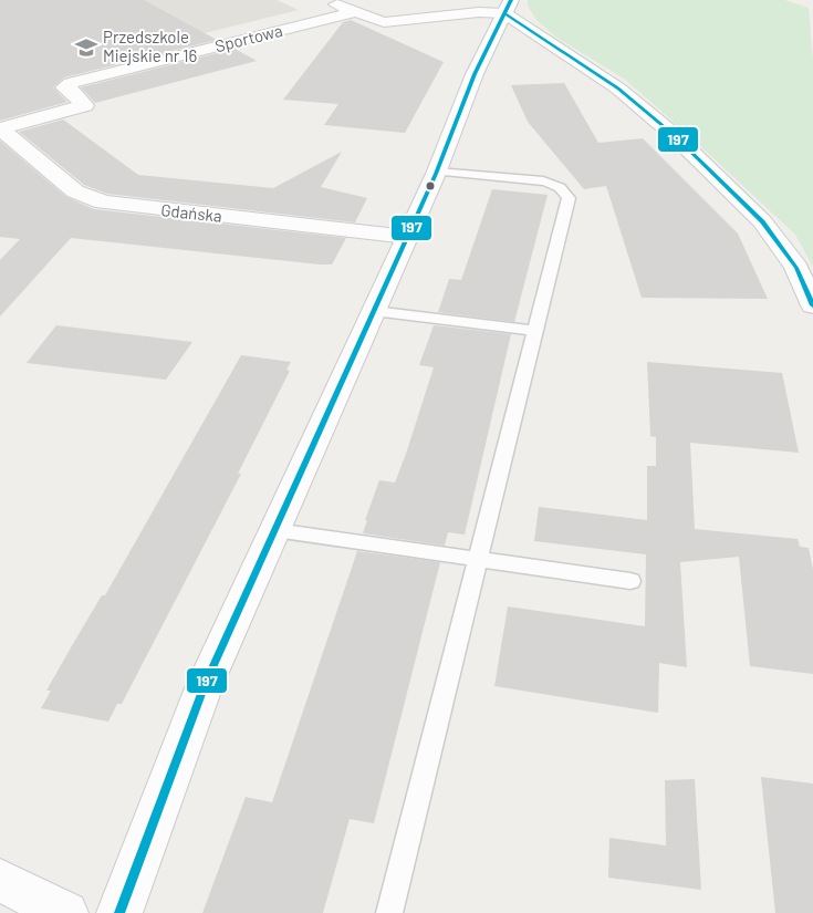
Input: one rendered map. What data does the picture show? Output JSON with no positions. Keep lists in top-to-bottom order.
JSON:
{
  "streets": {
    "street": ["Sportowa", "Gdańska"]
  },
  "crossings": [
    ["Sportowa", "Gdańska"]
  ],
  "places": {
    "school or university": ["Przedszkole Miejskie nr 16"]
  },
  "lines": ["transit line 197"]
}
